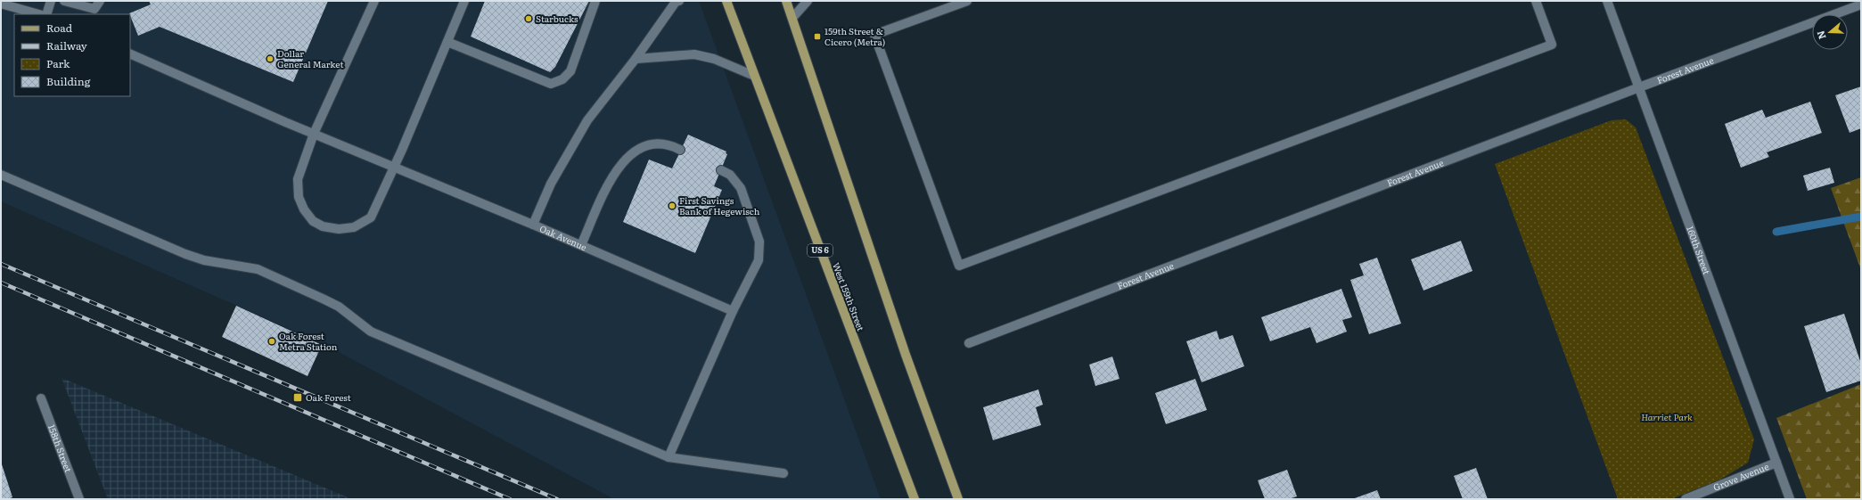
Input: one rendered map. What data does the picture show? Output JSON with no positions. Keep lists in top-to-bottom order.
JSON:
{
  "streets": {
    "main road": ["US 6", "West 159th Street"],
    "street": [
      "Forest Avenue",
      "Oak Avenue",
      "160th Street",
      "158th Street",
      "Grove Avenue"
    ]
  },
  "crossings": [
    ["Forest Avenue", "160th Street"],
    ["160th Street", "Grove Avenue"]
  ],
  "parks": ["Harriet Park"],
  "places": {
    "other": [
      "Starbucks",
      "Dollar General Market",
      "First Savings Bank of Hegewisch",
      "Oak Forest Metra Station"
    ],
    "transit": ["159th Street & Cicero (Metra)", "Oak Forest"]
  },
  "legend": [
    "Road",
    "Railway",
    "Park",
    "Building"
  ],
  "north": "left"
}
